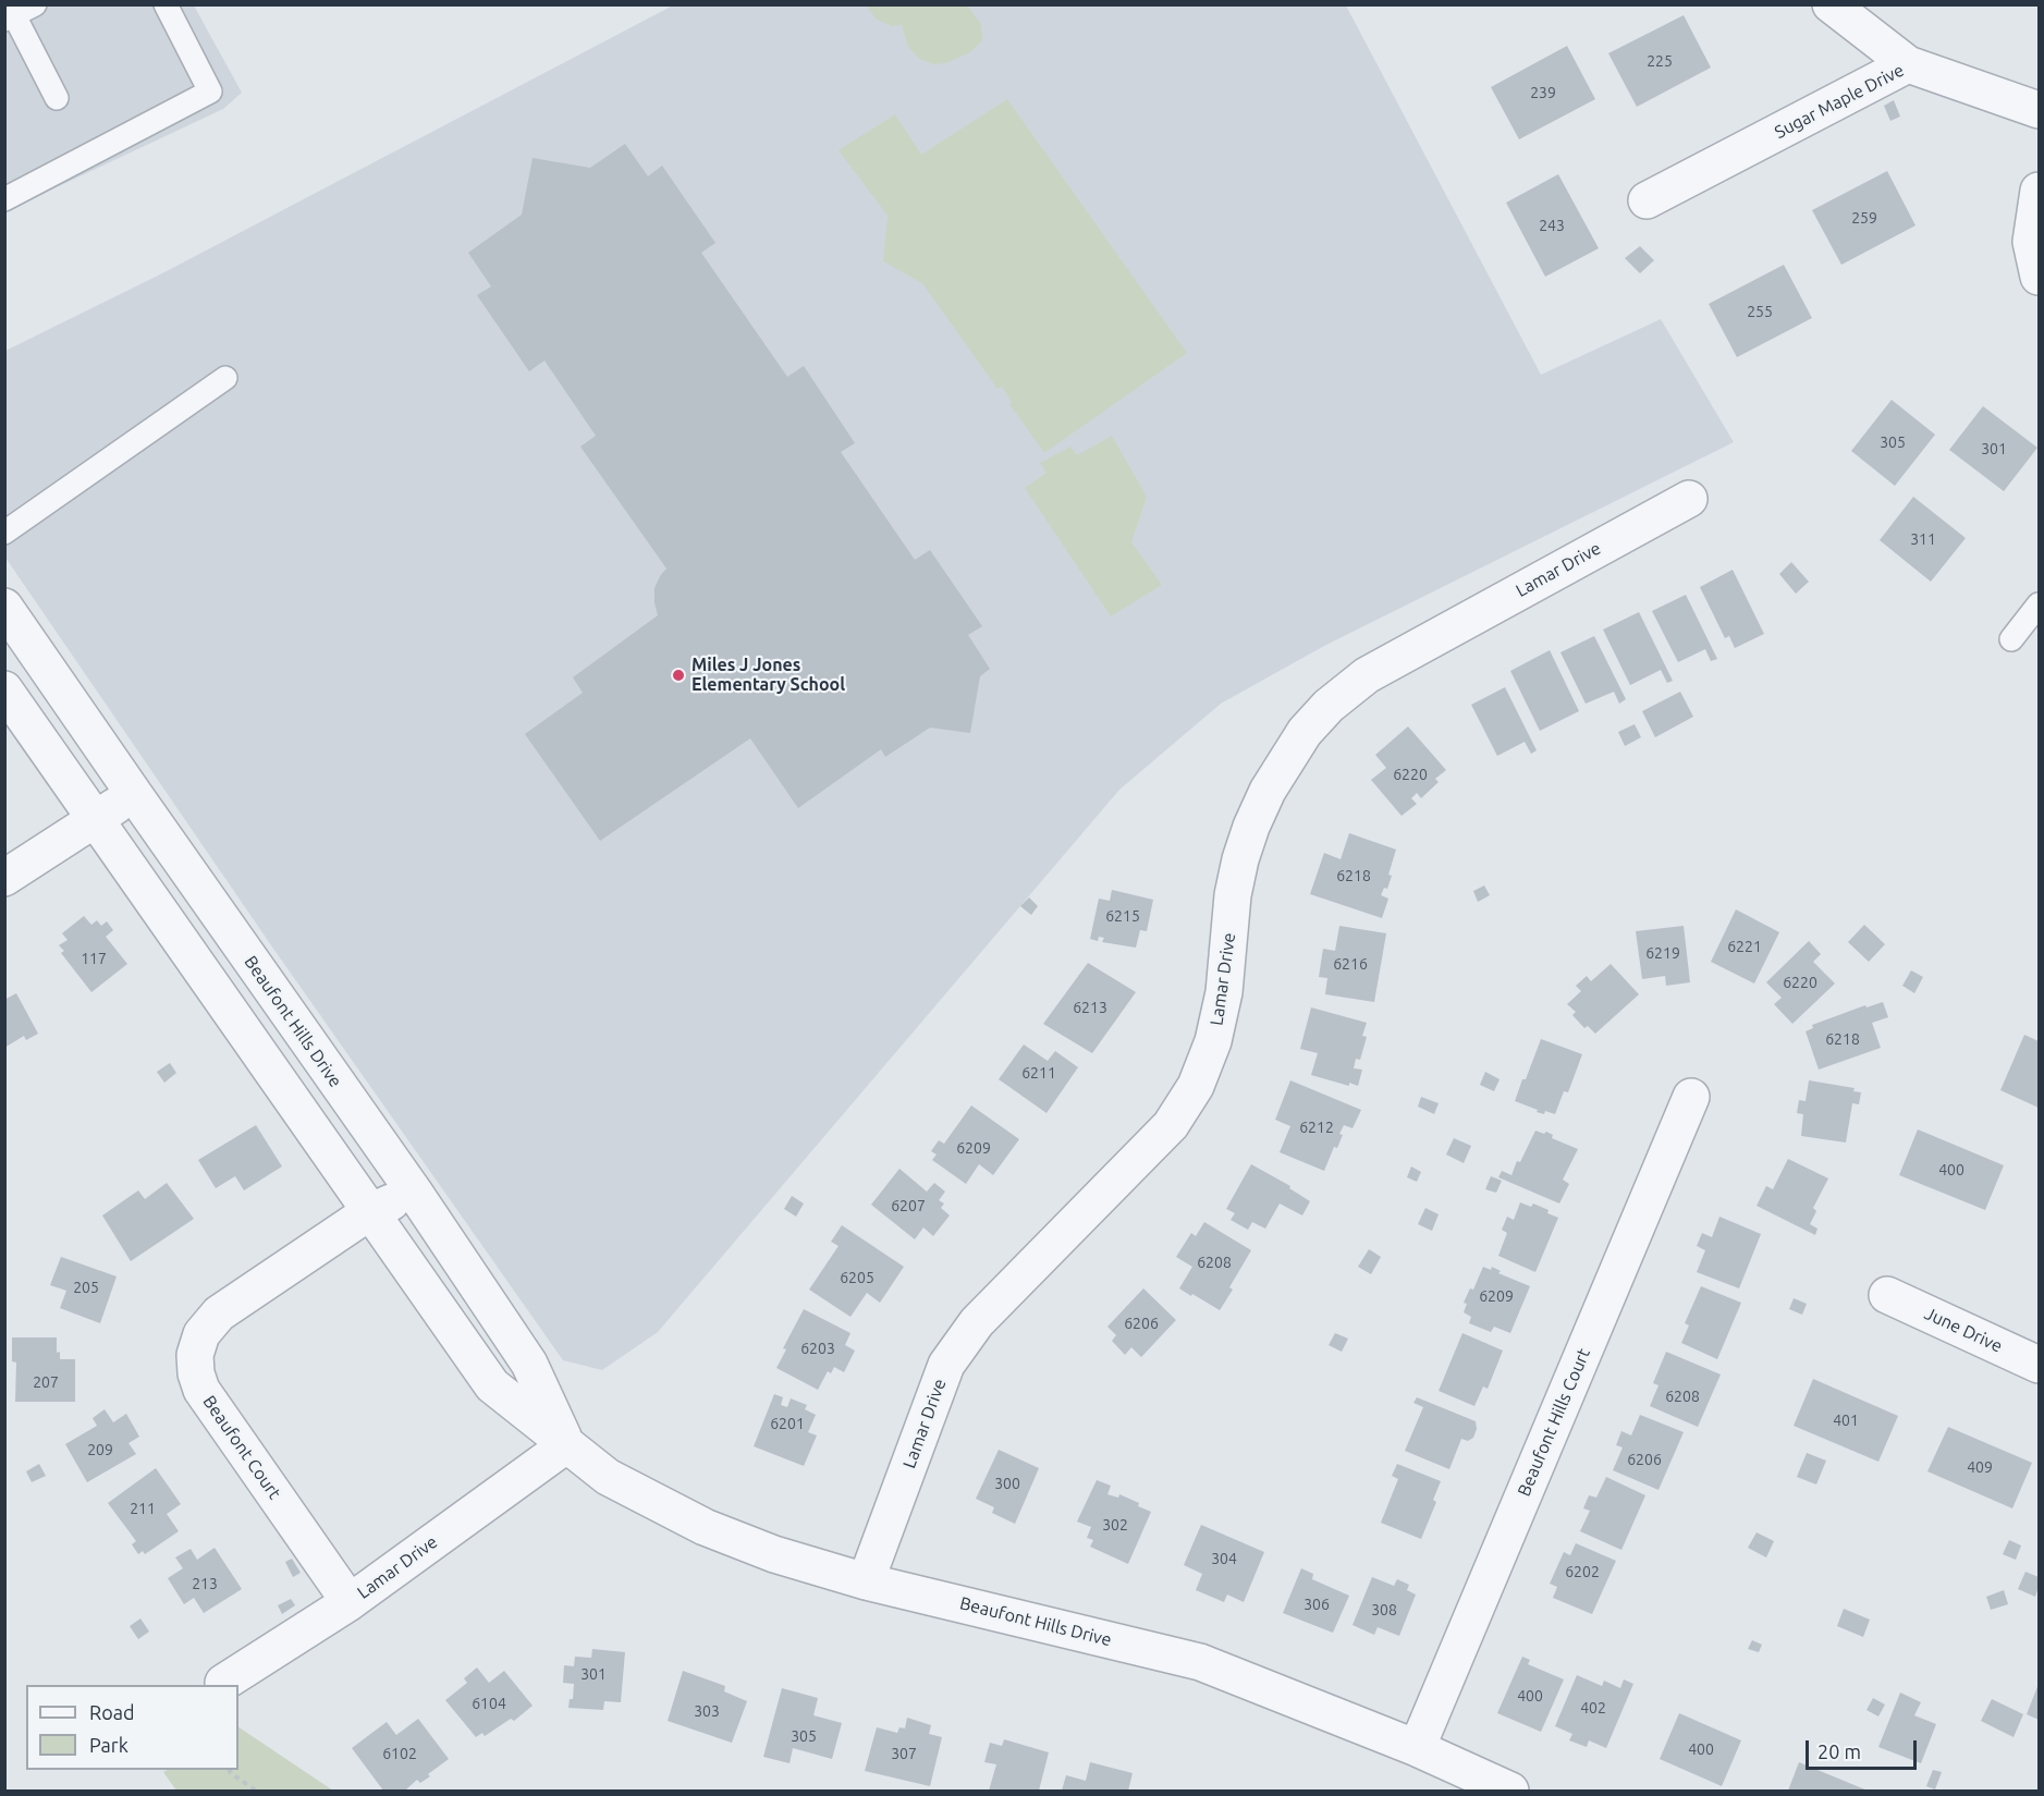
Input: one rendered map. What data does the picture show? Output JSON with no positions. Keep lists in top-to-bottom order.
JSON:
{
  "streets": {
    "street": [
      "Sugar Maple Drive",
      "Lamar Drive",
      "Beaufont Hills Drive",
      "June Drive",
      "Beaufont Hills Court",
      "Beaufont Court"
    ]
  },
  "crossings": [
    ["Lamar Drive", "Beaufont Hills Drive"],
    ["Lamar Drive", "Beaufont Court"],
    ["Beaufont Hills Drive", "Beaufont Hills Court"],
    ["Beaufont Hills Drive", "Beaufont Court"]
  ],
  "places": ["Miles J Jones Elementary School"],
  "house_numbers": [
    "225",
    "239",
    "259",
    "243",
    "255",
    "305",
    "301",
    "311",
    "6220",
    "6218",
    "6215",
    "6221",
    "6219",
    "117",
    "6216",
    "6220",
    "6213",
    "6218",
    "6211",
    "6212",
    "6209",
    "400",
    "6207",
    "6208",
    "6205",
    "205",
    "6209",
    "6206",
    "6203",
    "207",
    "6208",
    "401",
    "6201",
    "209",
    "6206",
    "409",
    "300",
    "211",
    "302",
    "304",
    "6202",
    "213",
    "306",
    "308",
    "301",
    "400",
    "6104",
    "402",
    "303",
    "305",
    "400",
    "6102",
    "307"
  ],
  "legend": ["Road", "Park"],
  "scale_bar": "20 m"
}
